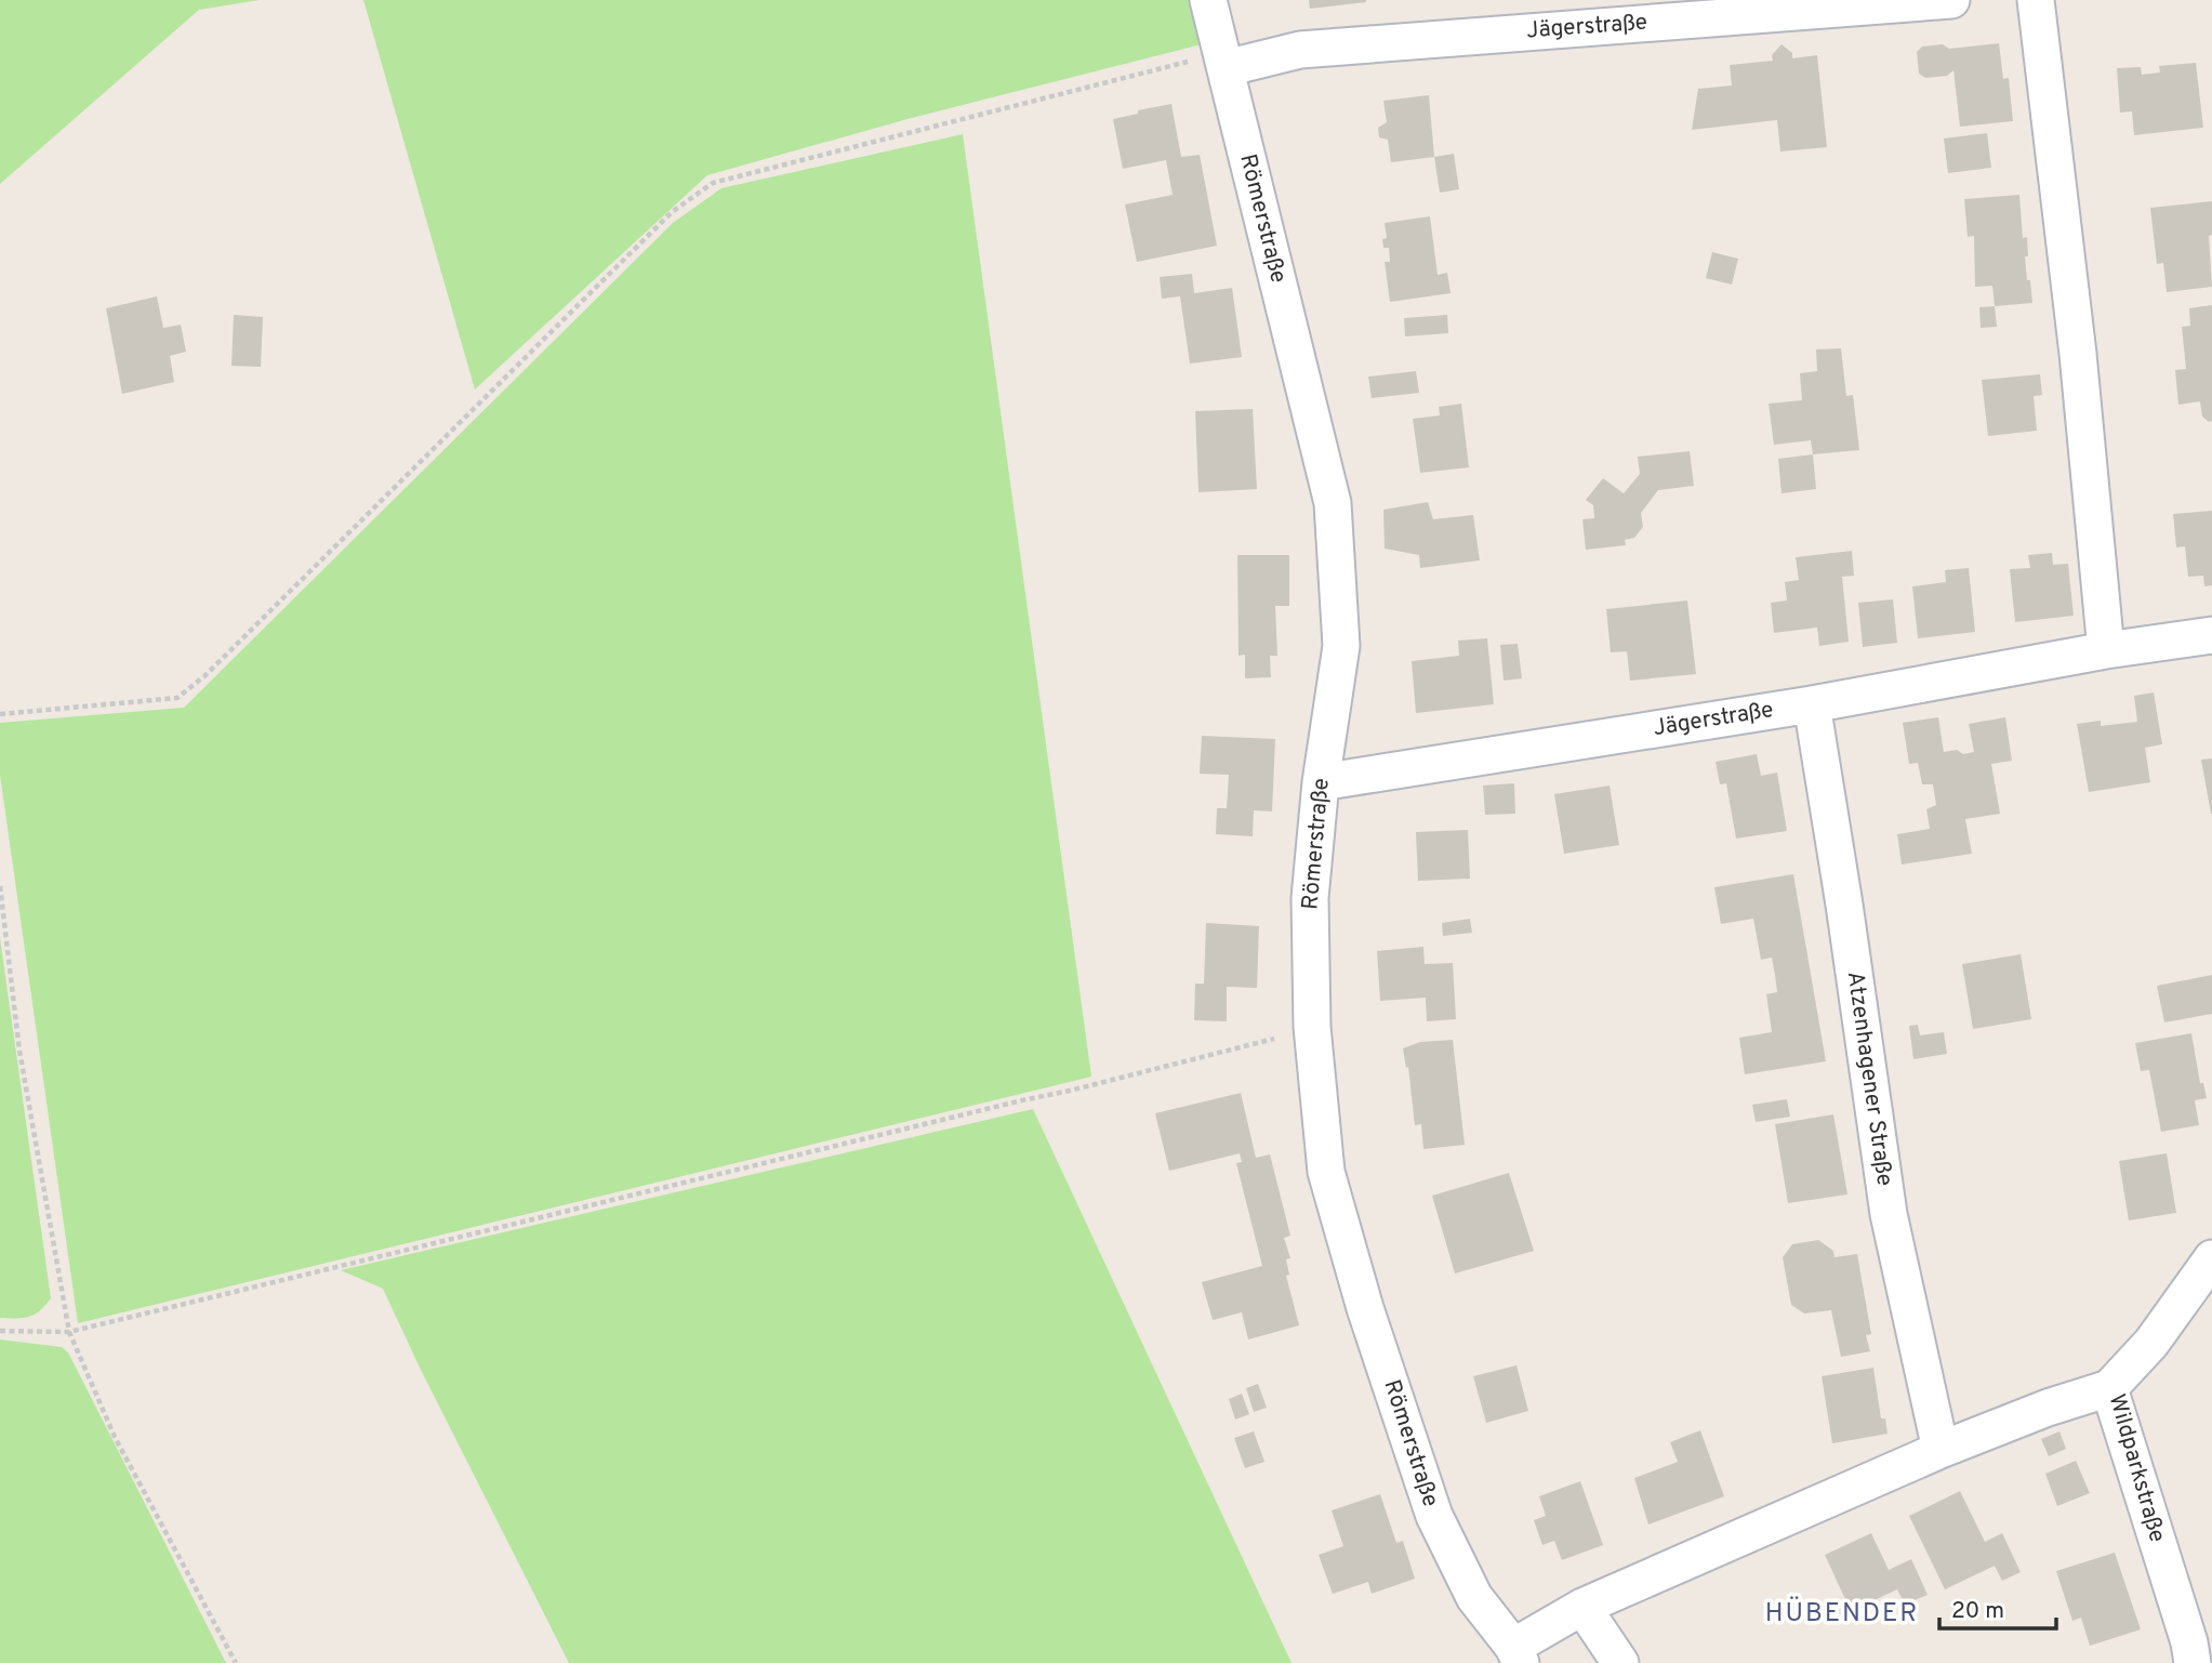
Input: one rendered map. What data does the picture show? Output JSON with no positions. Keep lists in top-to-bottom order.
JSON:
{
  "streets": {
    "street": [
      "Jägerstraße",
      "Römerstraße",
      "Atzenhagener Straße",
      "Wildparkstraße"
    ]
  },
  "crossings": [
    ["Jägerstraße", "Römerstraße"],
    ["Jägerstraße", "Atzenhagener Straße"]
  ],
  "districts": ["HÜBENDER"],
  "scale_bar": "20 m"
}
